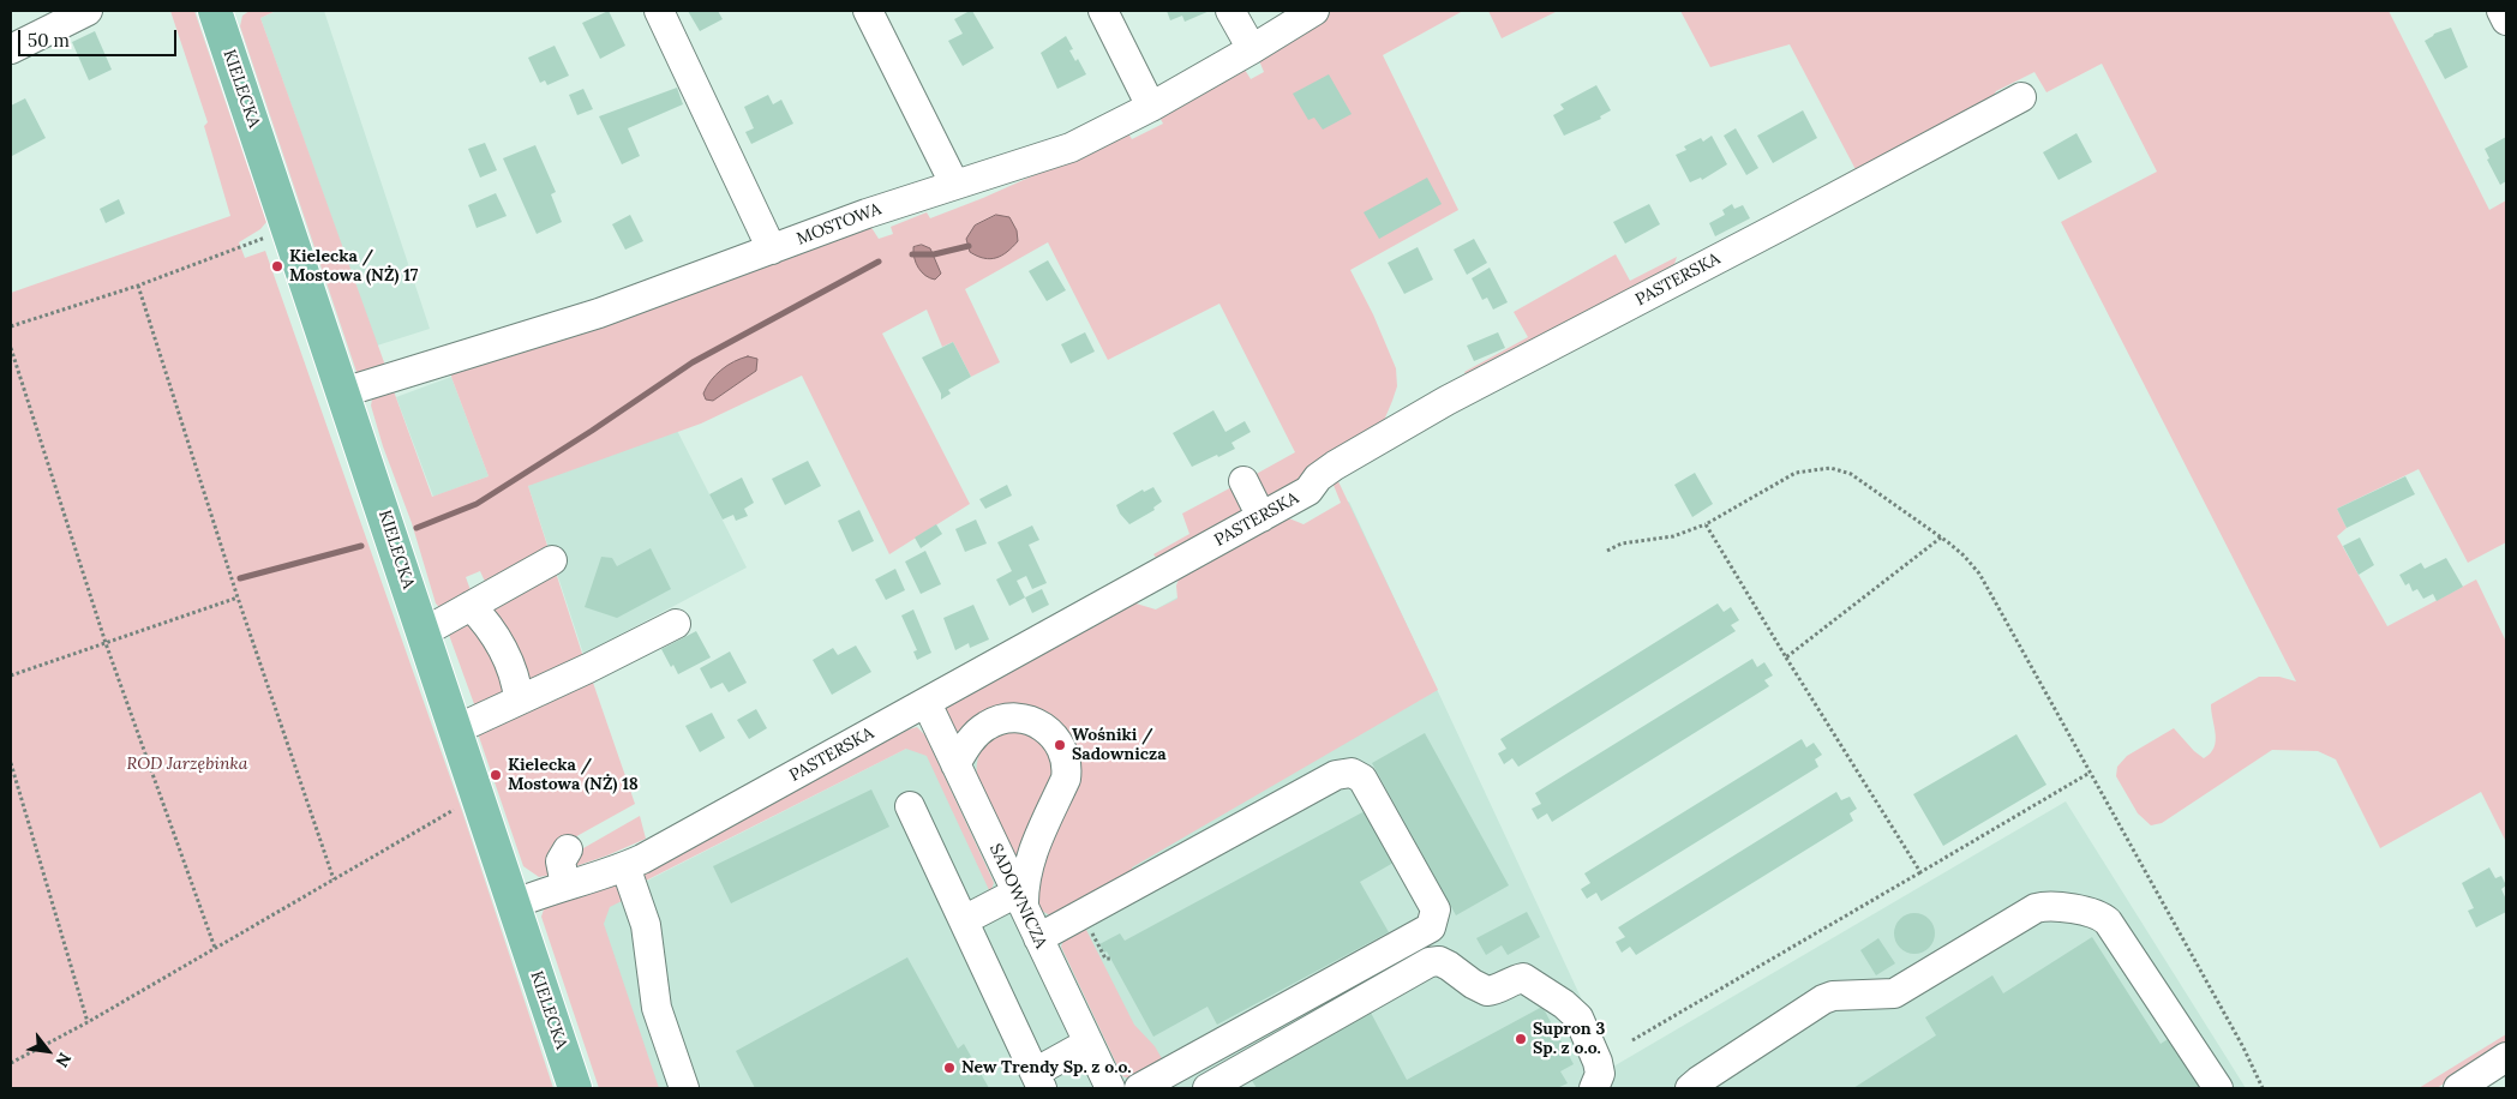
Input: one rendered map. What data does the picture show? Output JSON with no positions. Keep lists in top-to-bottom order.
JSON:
{
  "streets": {
    "main road": ["KIELECKA"],
    "street": ["MOSTOWA", "PASTERSKA", "SADOWNICZA"]
  },
  "crossings": [
    ["KIELECKA", "MOSTOWA"],
    ["KIELECKA", "PASTERSKA"],
    ["PASTERSKA", "SADOWNICZA"]
  ],
  "parks": ["ROD Jarzębinka"],
  "places": [
    "Kielecka / Mostowa (NŻ) 17",
    "Wośniki / Sadownicza",
    "Kielecka / Mostowa (NŻ) 18",
    "Supron 3 Sp. z o.o.",
    "New Trendy Sp. z o.o."
  ],
  "scale_bar": "50 m",
  "north": "bottom right"
}
